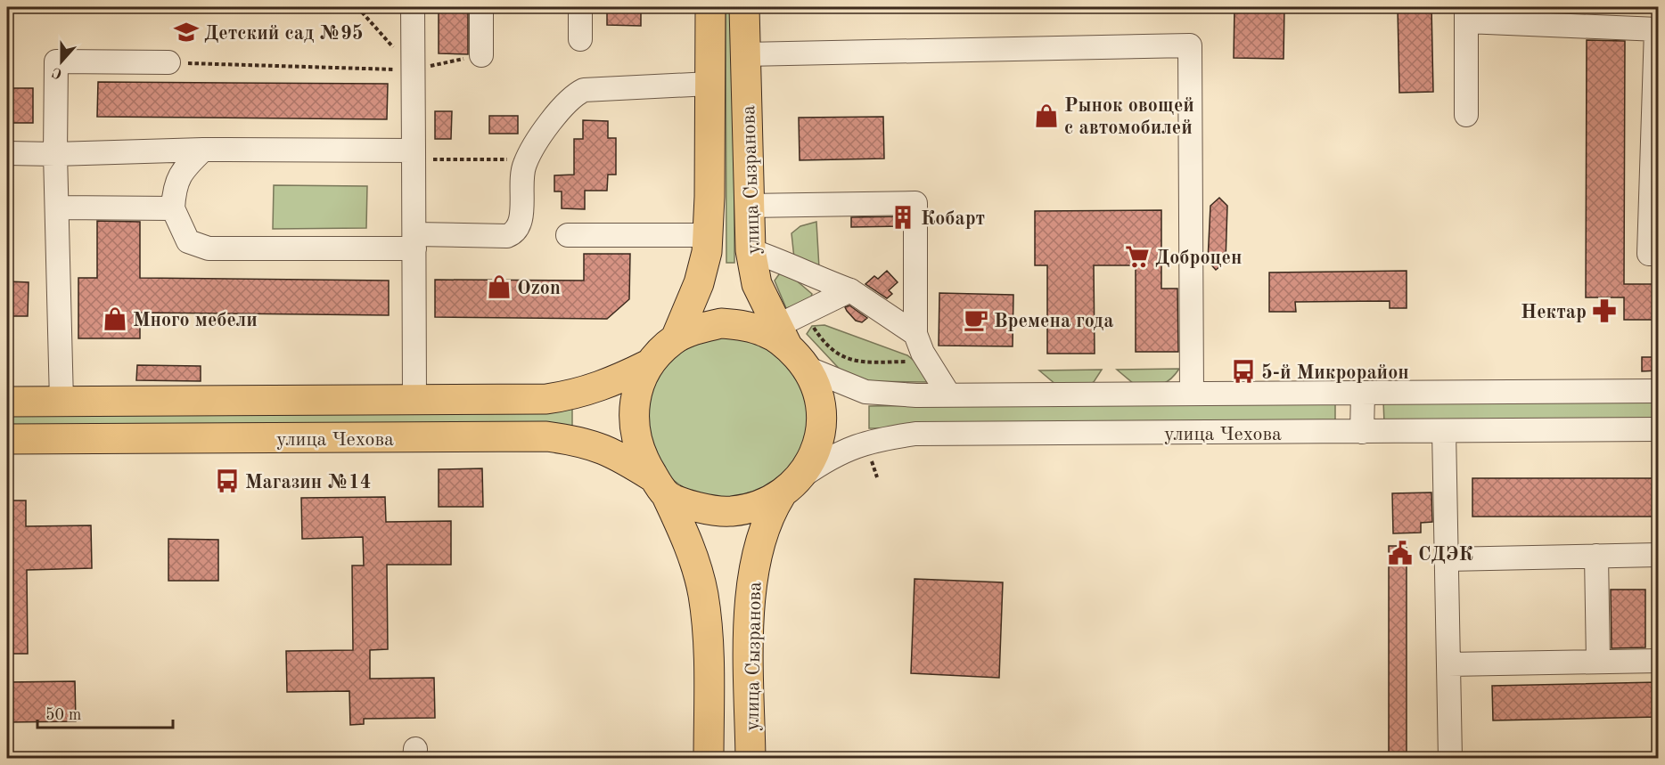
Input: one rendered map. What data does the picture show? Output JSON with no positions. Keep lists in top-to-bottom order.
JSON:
{
  "streets": {
    "main road": ["улица Сызранова", "улица Чехова"]
  },
  "crossings": [
    ["улица Сызранова", "улица Чехова"]
  ],
  "places": {
    "school or university": ["Детский сад №95"],
    "shop": ["Рынок овощей с автомобилей", "Ozon", "Много мебели"],
    "building": ["Кобарт"],
    "supermarket": ["Доброцен"],
    "pharmacy": ["Нектар"],
    "cafe": ["Времена года"],
    "bus stop": ["5-й Микрорайон", "Магазин №14"],
    "public building": ["СДЭК"]
  },
  "scale_bar": "50 m",
  "north": "bottom"
}
